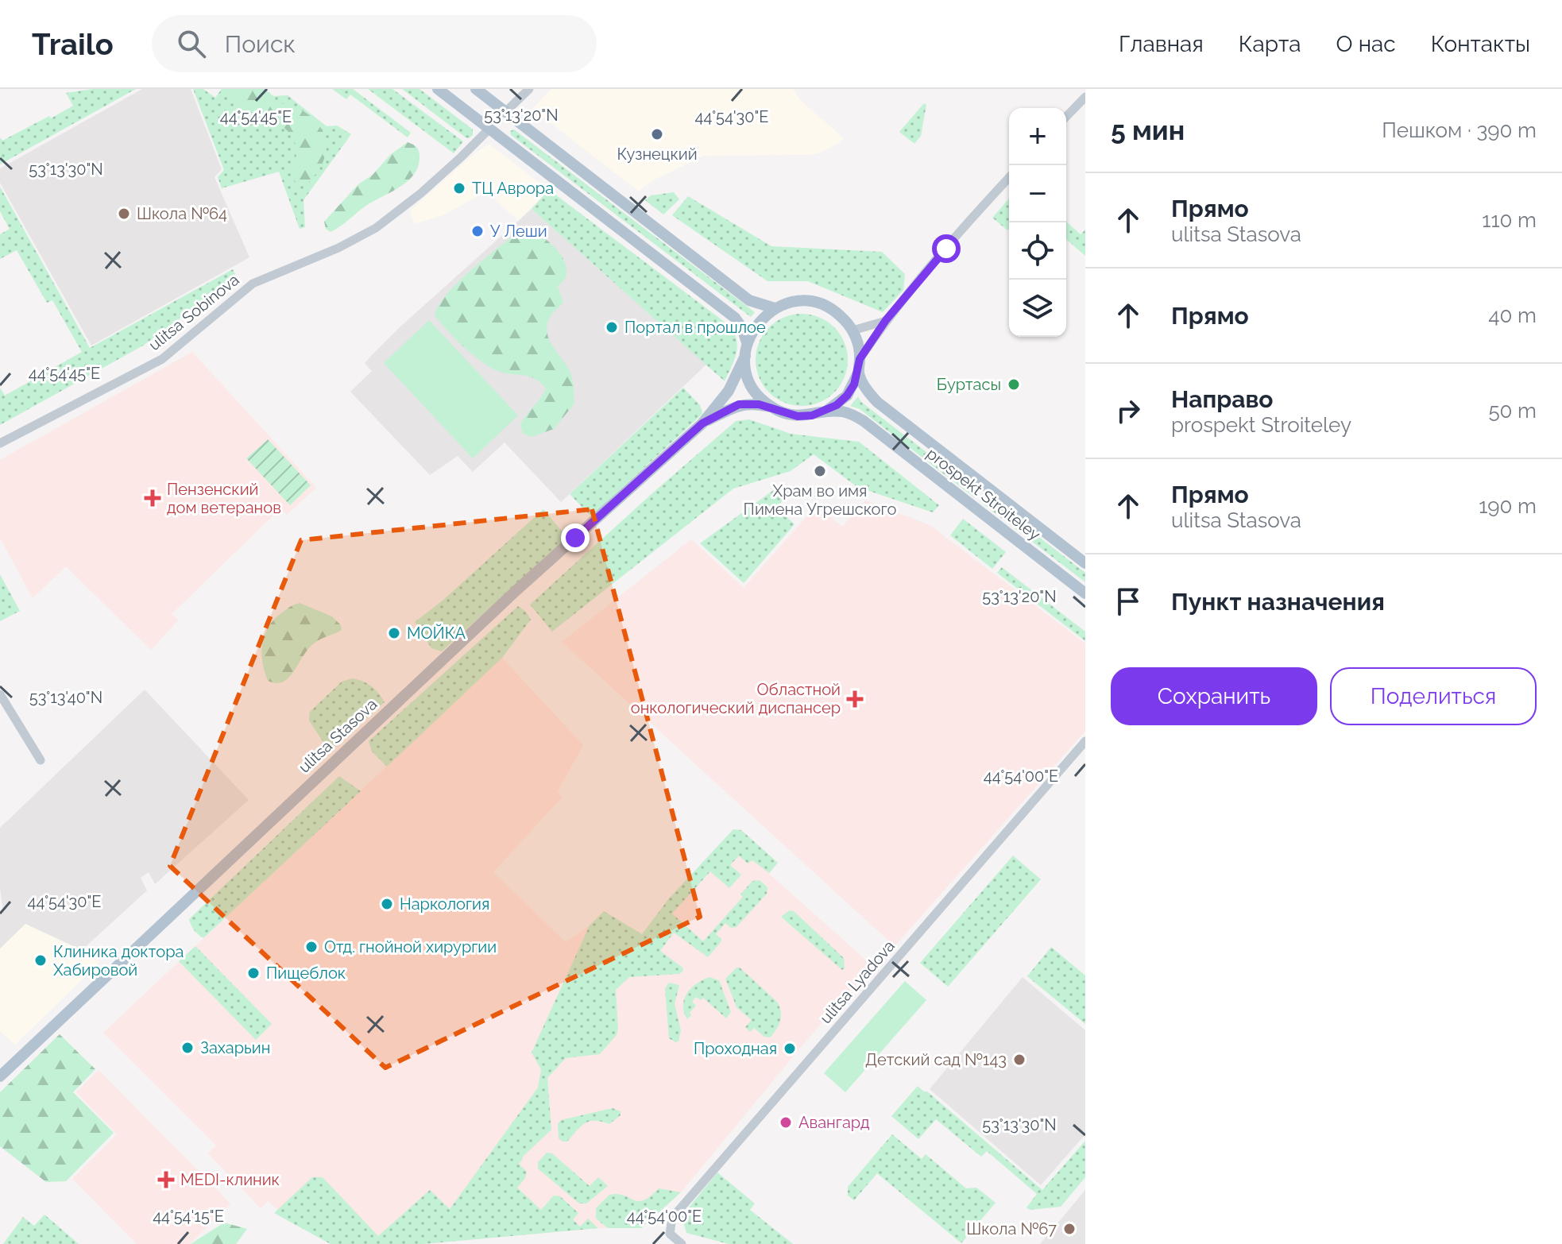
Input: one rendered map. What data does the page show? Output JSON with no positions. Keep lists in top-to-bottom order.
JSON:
{
  "streets": {
    "main road": ["prospekt Stroiteley", "ulitsa Stasova"],
    "street": ["ulitsa Sobinova", "ulitsa Lyadova"]
  },
  "crossings": [
    ["prospekt Stroiteley", "ulitsa Stasova"]
  ],
  "places": {
    "other": [
      "Кузнецкий",
      "ТЦ Аврора",
      "Школа №64",
      "У Леши",
      "Портал в прошлое",
      "Буртасы",
      "Храм во имя Пимена Угрешского",
      "МОЙКА",
      "Наркология",
      "Отд. гнойной хирургии",
      "Клиника доктора Хабировой",
      "Пищеблок",
      "Захарьин",
      "Проходная",
      "Детский сад №143",
      "Авангард",
      "Школа №67"
    ],
    "health": ["Пензенский дом ветеранов", "Областной онкологический диспансер", "MEDI-клиник"]
  },
  "page": {
    "header": "Trailo",
    "search": "Поиск",
    "nav": [
      "Главная",
      "Карта",
      "О нас",
      "Контакты"
    ],
    "heading": ["5 мин", "Пешком · 390 m"],
    "map_buttons": ["+", "−"],
    "list": [
      ["Прямо", "ulitsa Stasova", "110 m"],
      ["Прямо", "40 m"],
      ["Направо", "prospekt Stroiteley", "50 m"],
      ["Прямо", "ulitsa Stasova", "190 m"],
      "Пункт назначения"
    ],
    "buttons": ["Сохранить", "Поделиться"]
  },
  "coordinates": [
    "53°13'20\"N",
    "44°54'45\"E",
    "44°54'30\"E",
    "53°13'30\"N",
    "53°13'40\"N",
    "44°54'00\"E",
    "44°54'15\"E"
  ]
}
